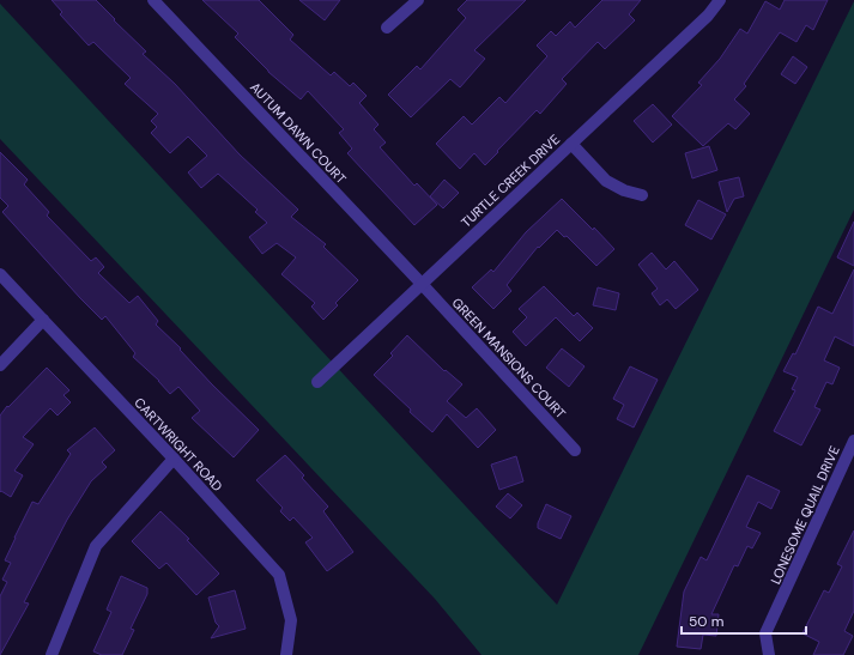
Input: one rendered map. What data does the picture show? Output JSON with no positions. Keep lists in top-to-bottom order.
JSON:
{
  "streets": {
    "street": [
      "AUTUM DAWN COURT",
      "TURTLE CREEK DRIVE",
      "GREEN MANSIONS COURT",
      "CARTWRIGHT ROAD",
      "LONESOME QUAIL DRIVE"
    ]
  },
  "crossings": [
    ["AUTUM DAWN COURT", "TURTLE CREEK DRIVE"],
    ["AUTUM DAWN COURT", "GREEN MANSIONS COURT"],
    ["TURTLE CREEK DRIVE", "GREEN MANSIONS COURT"]
  ],
  "scale_bar": "50 m"
}
